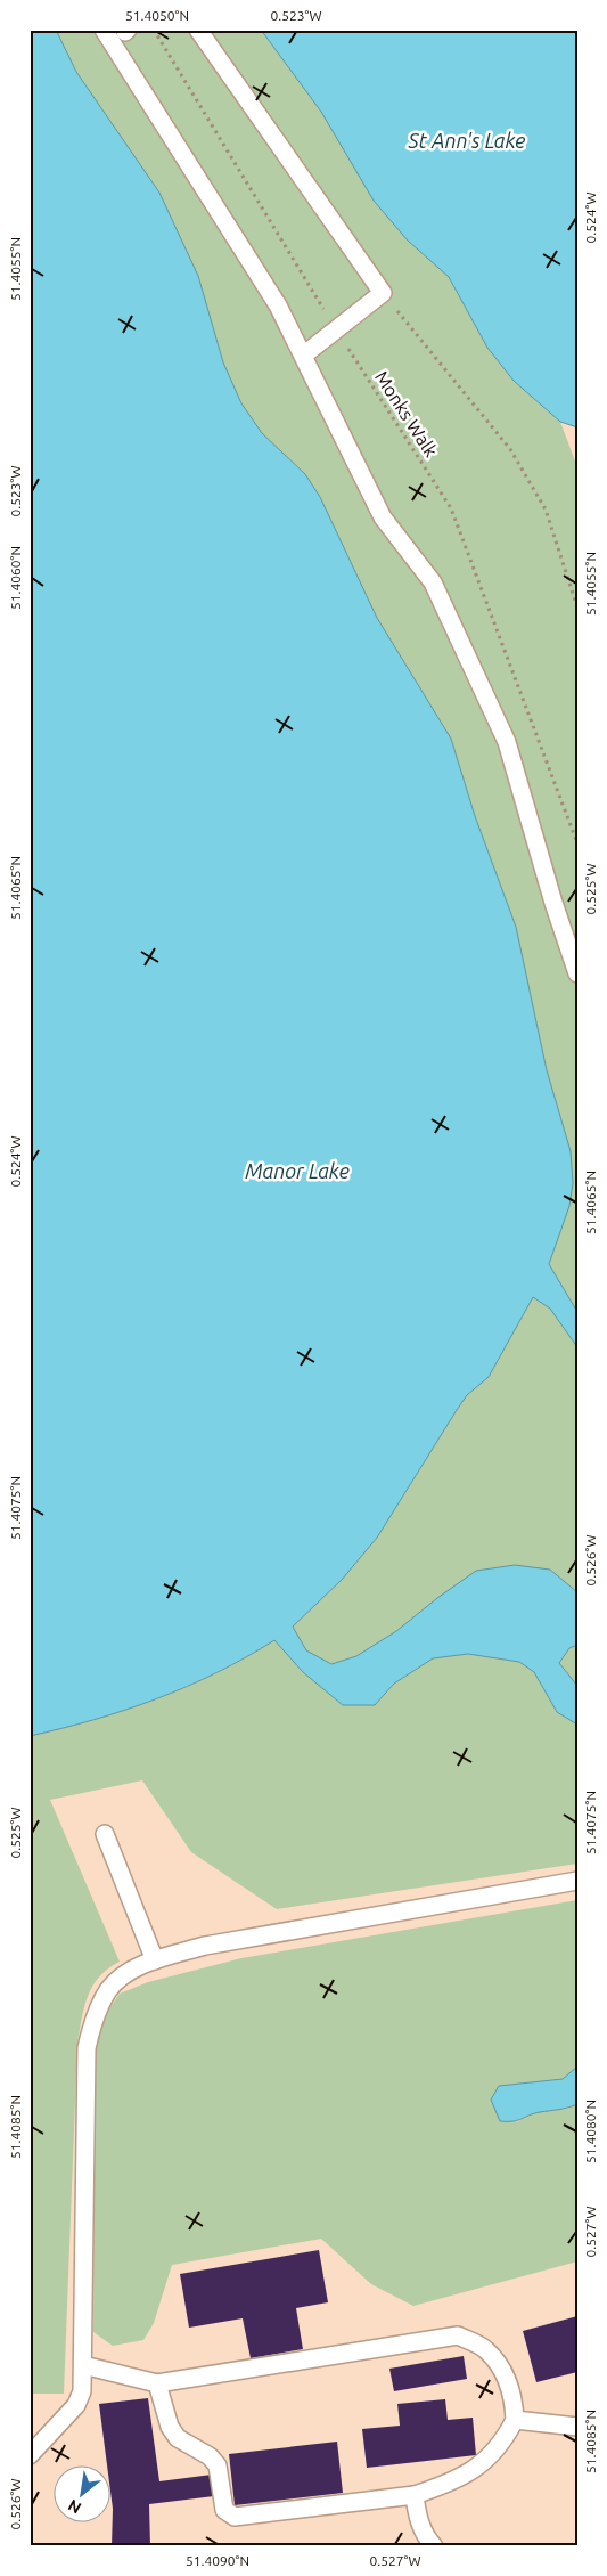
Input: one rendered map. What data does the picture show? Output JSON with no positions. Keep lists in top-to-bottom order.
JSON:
{
  "streets": {
    "path": ["Monks Walk"]
  },
  "water": ["St Ann's Lake", "Manor Lake"],
  "north": "bottom left",
  "coordinates": [
    "51.4050°N",
    "0.523°W",
    "0.524°W",
    "51.4055°N",
    "51.4060°N",
    "51.4065°N",
    "0.525°W",
    "51.4075°N",
    "0.526°W",
    "51.4085°N",
    "51.4080°N",
    "0.527°W",
    "51.4090°N"
  ]
}
